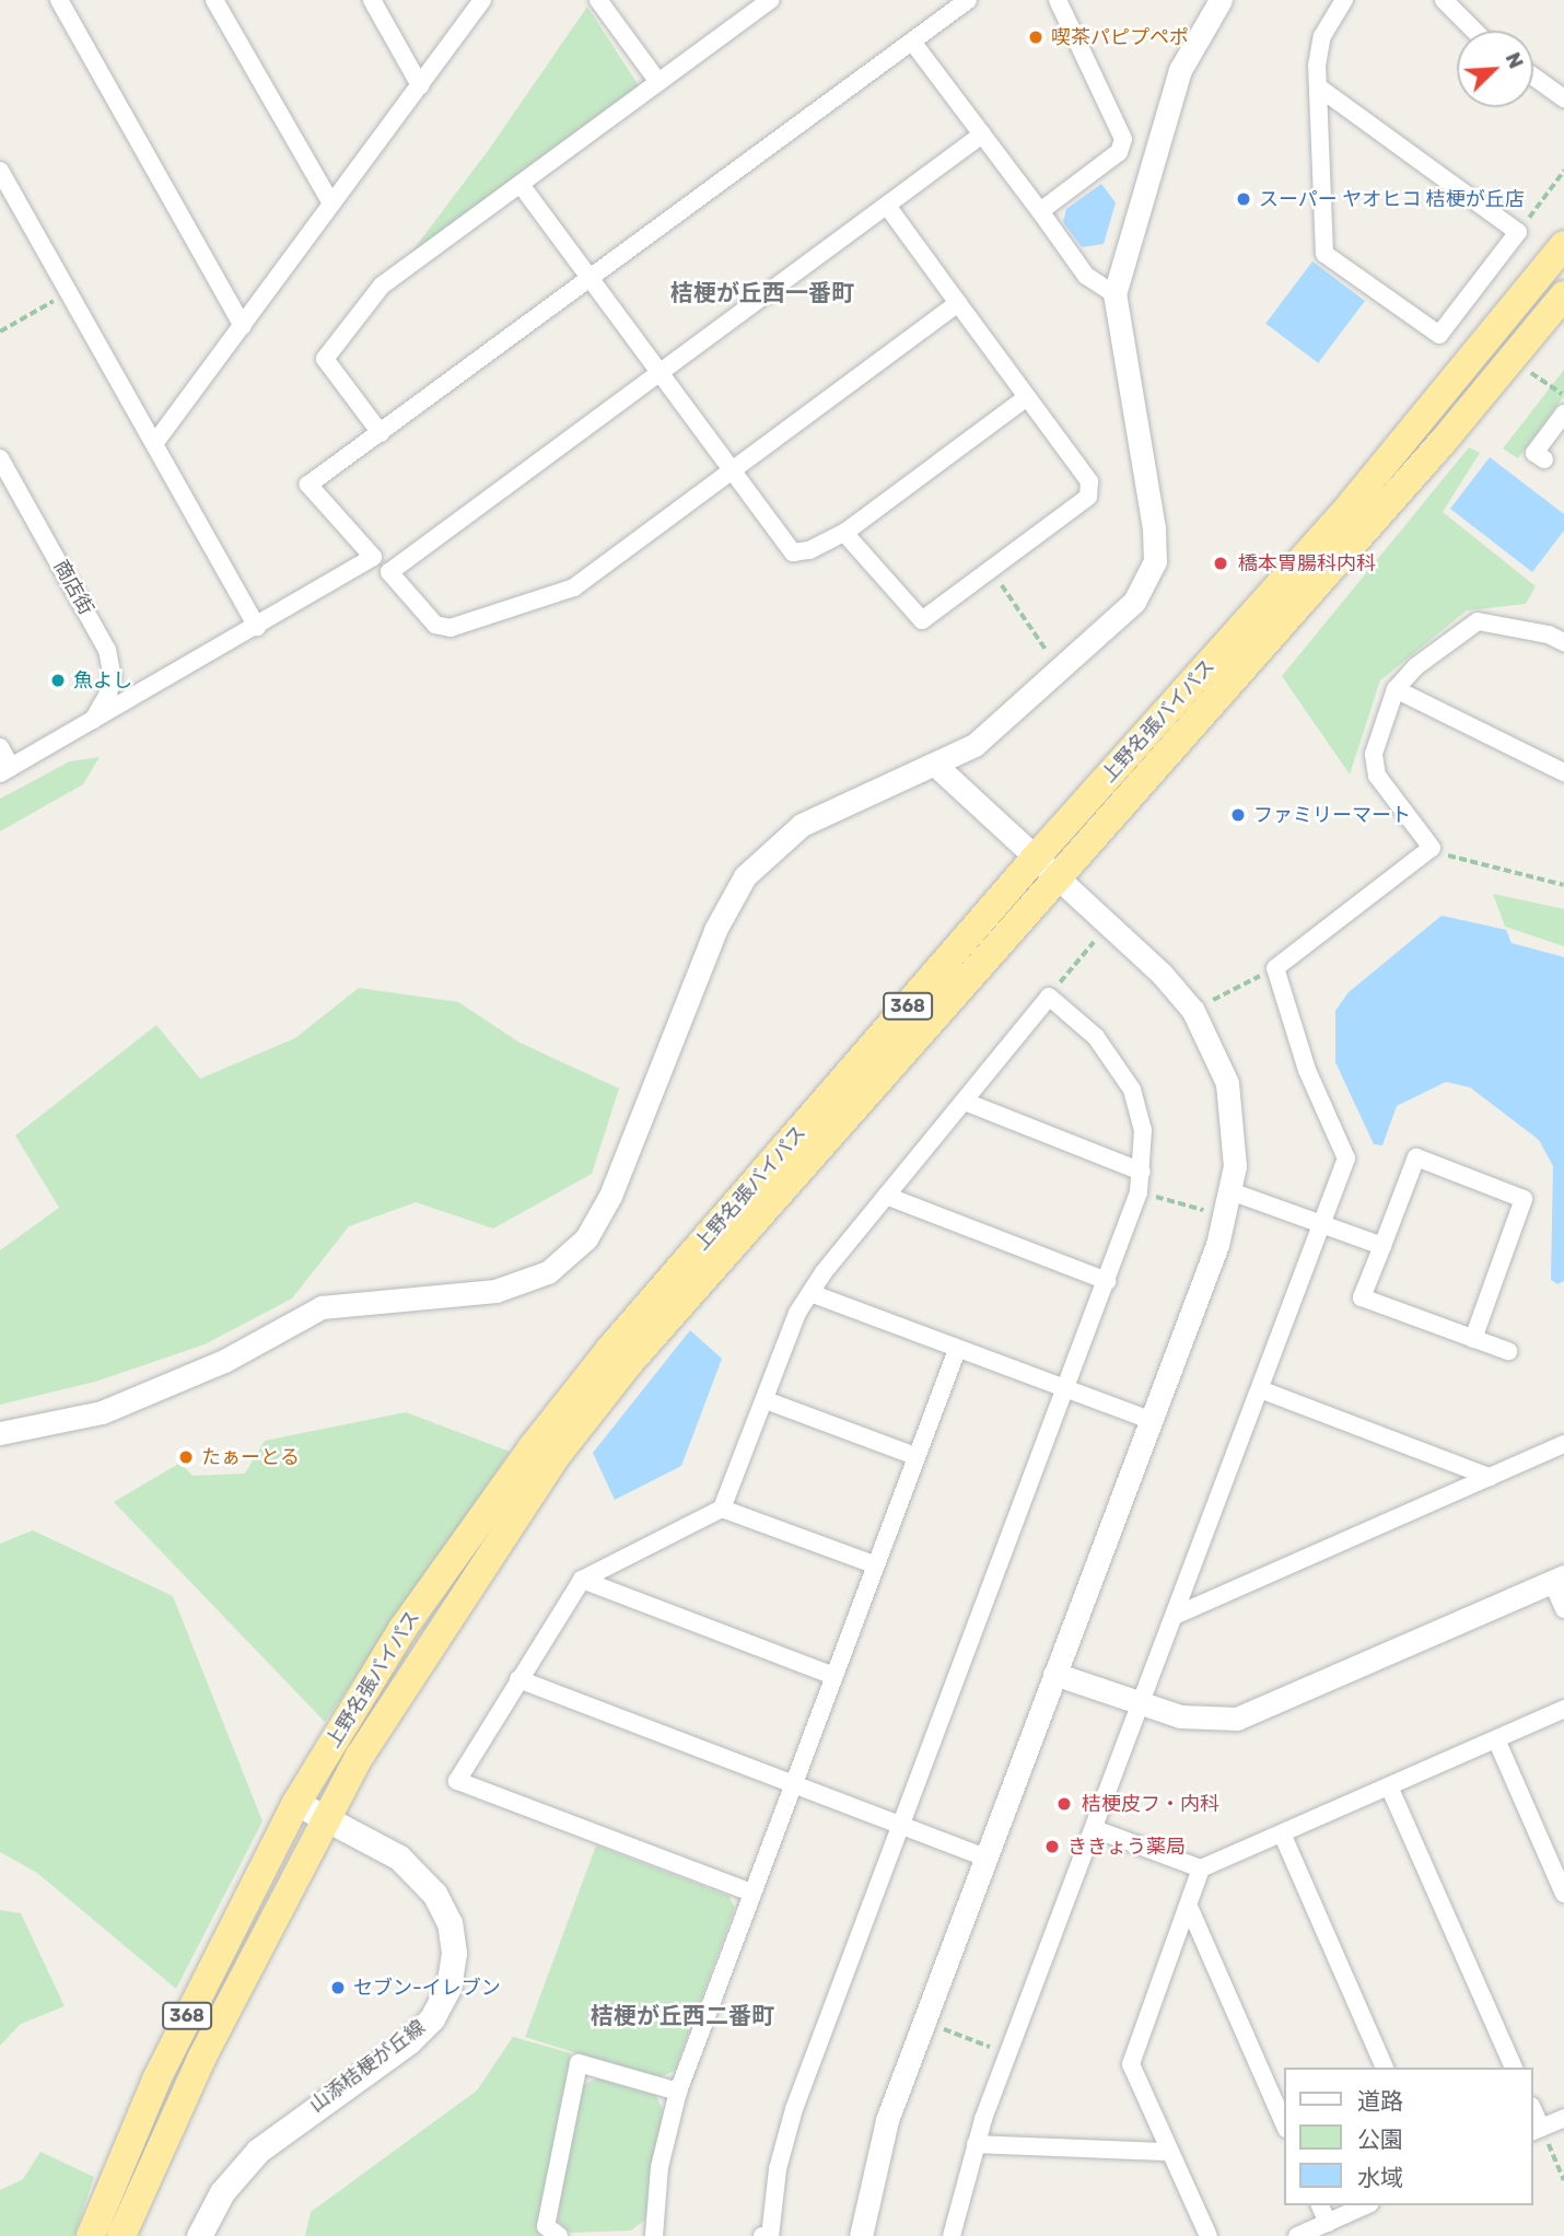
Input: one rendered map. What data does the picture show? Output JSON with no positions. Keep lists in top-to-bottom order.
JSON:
{
  "streets": {
    "highway": ["上野名張バイパス", "368"],
    "main road": ["山添桔梗が丘線"],
    "street": ["商店街"]
  },
  "crossings": [
    ["上野名張バイパス", "山添桔梗が丘線"]
  ],
  "districts": ["桔梗が丘西一番町", "桔梗が丘西二番町"],
  "places": [
    "喫茶パピプペポ",
    "スーパー ヤオヒコ 桔梗が丘店",
    "橋本胃腸科内科",
    "魚よし",
    "ファミリーマート",
    "たぁーとる",
    "桔梗皮フ・内科",
    "ききょう薬局",
    "セブン-イレブン"
  ],
  "legend": ["道路", "公園", "水域"],
  "north": "top right"
}
